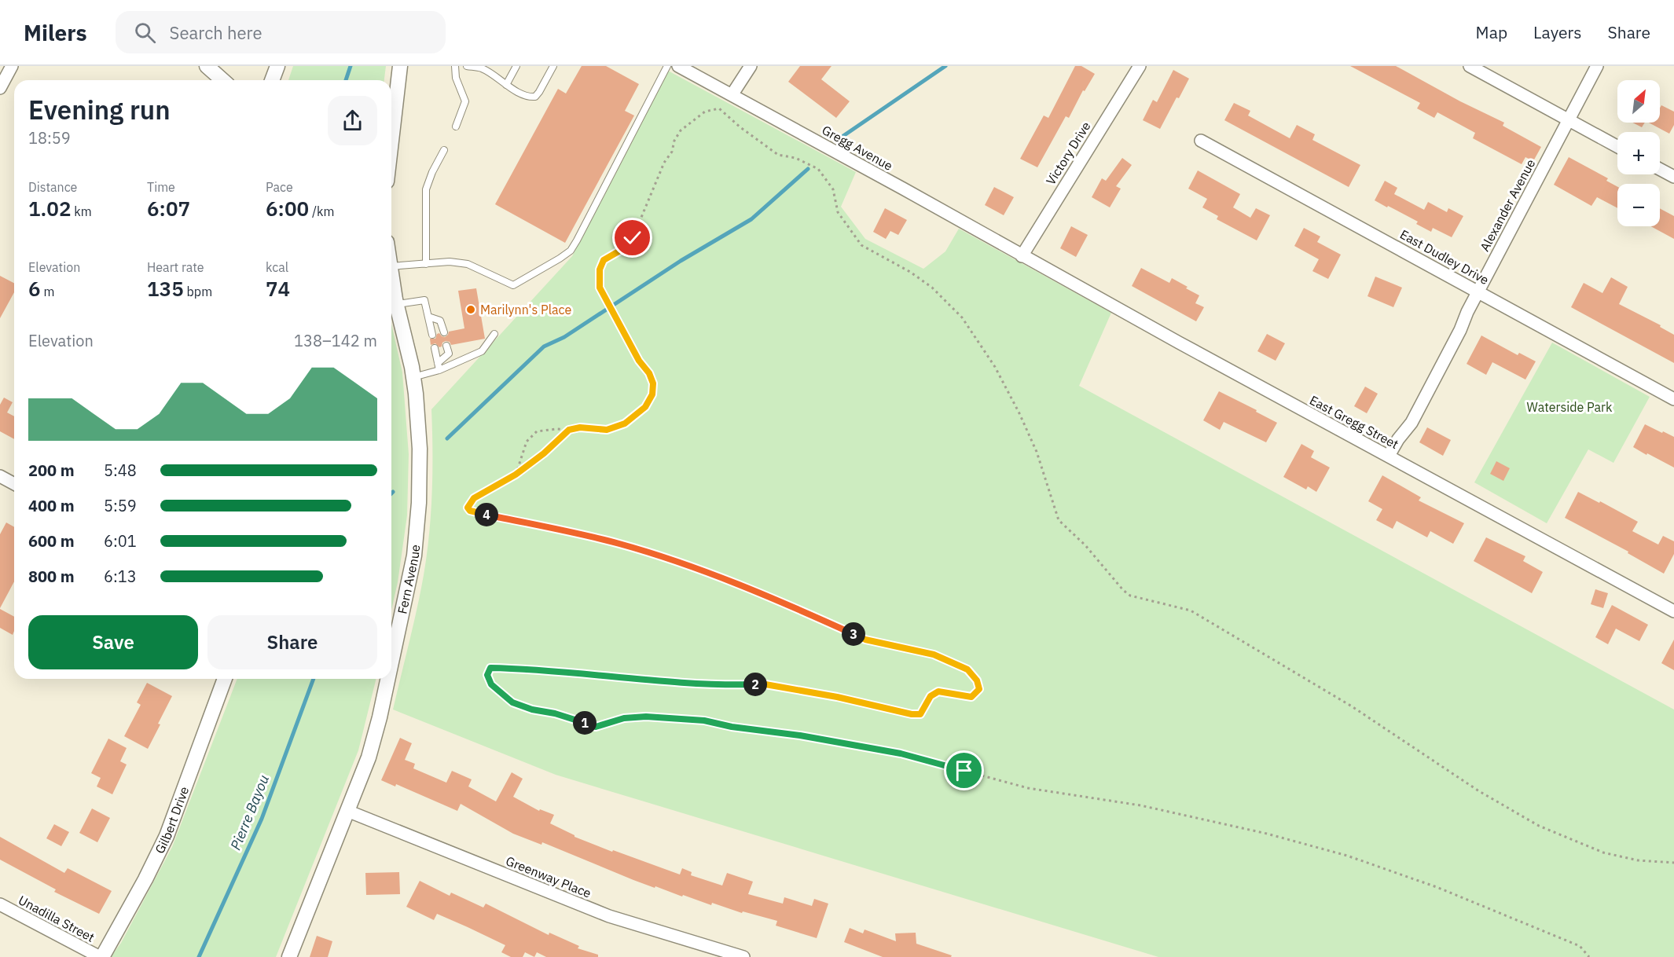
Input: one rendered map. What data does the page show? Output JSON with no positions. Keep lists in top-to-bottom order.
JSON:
{
  "streets": {
    "street": [
      "Gregg Avenue",
      "Victory Drive",
      "Alexander Avenue",
      "East Dudley Drive",
      "East Gregg Street",
      "Fern Avenue",
      "Gilbert Drive",
      "Greenway Place",
      "Unadilla Street"
    ]
  },
  "crossings": [
    ["Gregg Avenue", "Victory Drive"],
    ["Gregg Avenue", "East Gregg Street"],
    ["Victory Drive", "East Gregg Street"],
    ["Alexander Avenue", "East Dudley Drive"],
    ["Alexander Avenue", "East Gregg Street"],
    ["Fern Avenue", "Greenway Place"],
    ["Gilbert Drive", "Unadilla Street"]
  ],
  "water": ["Pierre Bayou"],
  "parks": ["Waterside Park"],
  "places": ["Marilynn's Place"],
  "north": "top right",
  "page": {
    "header": "Milers",
    "search": "Search here",
    "nav": ["Map", "Layers", "Share"],
    "map_buttons": ["+", "−"],
    "heading": ["Evening run", "18:59"],
    "stats": [
      ["Distance", "1.02 km"],
      ["Time", "6:07"],
      ["Pace", "6:00 /km"],
      ["Elevation", "6 m"],
      ["Heart rate", "135 bpm"],
      ["kcal", "74"]
    ],
    "chart": ["Elevation", "138–142 m"],
    "list": [
      {
        "name": "200 m",
        "note": "5:48"
      },
      {
        "name": "400 m",
        "note": "5:59"
      },
      {
        "name": "600 m",
        "note": "6:01"
      },
      {
        "name": "800 m",
        "note": "6:13"
      }
    ],
    "pins": [
      "4",
      "3",
      "2",
      "1"
    ],
    "buttons": ["Save", "Share"]
  }
}
